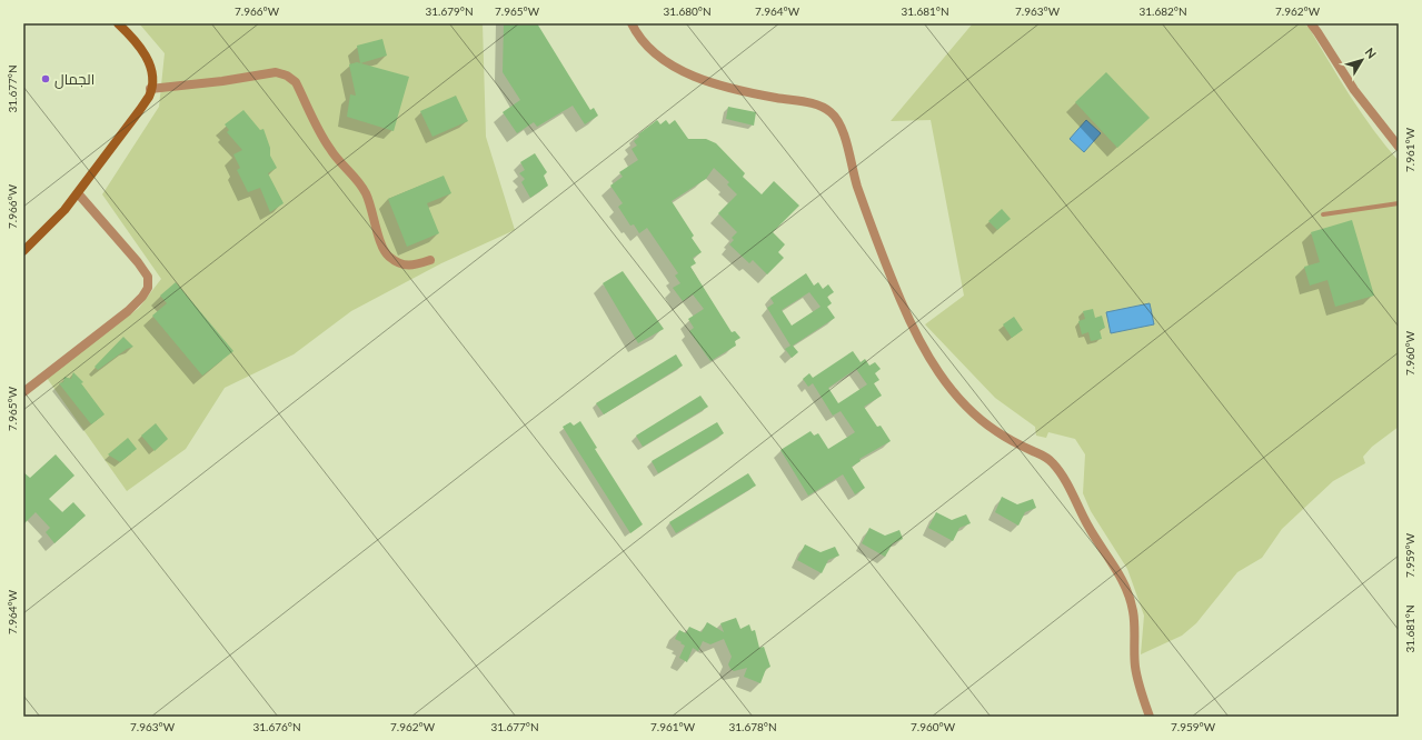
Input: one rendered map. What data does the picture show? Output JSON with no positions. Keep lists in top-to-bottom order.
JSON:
{
  "places": ["الجمال"],
  "north": "top right",
  "coordinates": [
    "7.966°W",
    "31.679°N",
    "7.965°W",
    "31.680°N",
    "7.964°W",
    "31.681°N",
    "7.963°W",
    "31.682°N",
    "7.962°W",
    "31.677°N",
    "7.961°W",
    "7.960°W",
    "7.959°W",
    "31.676°N",
    "31.678°N"
  ]
}
